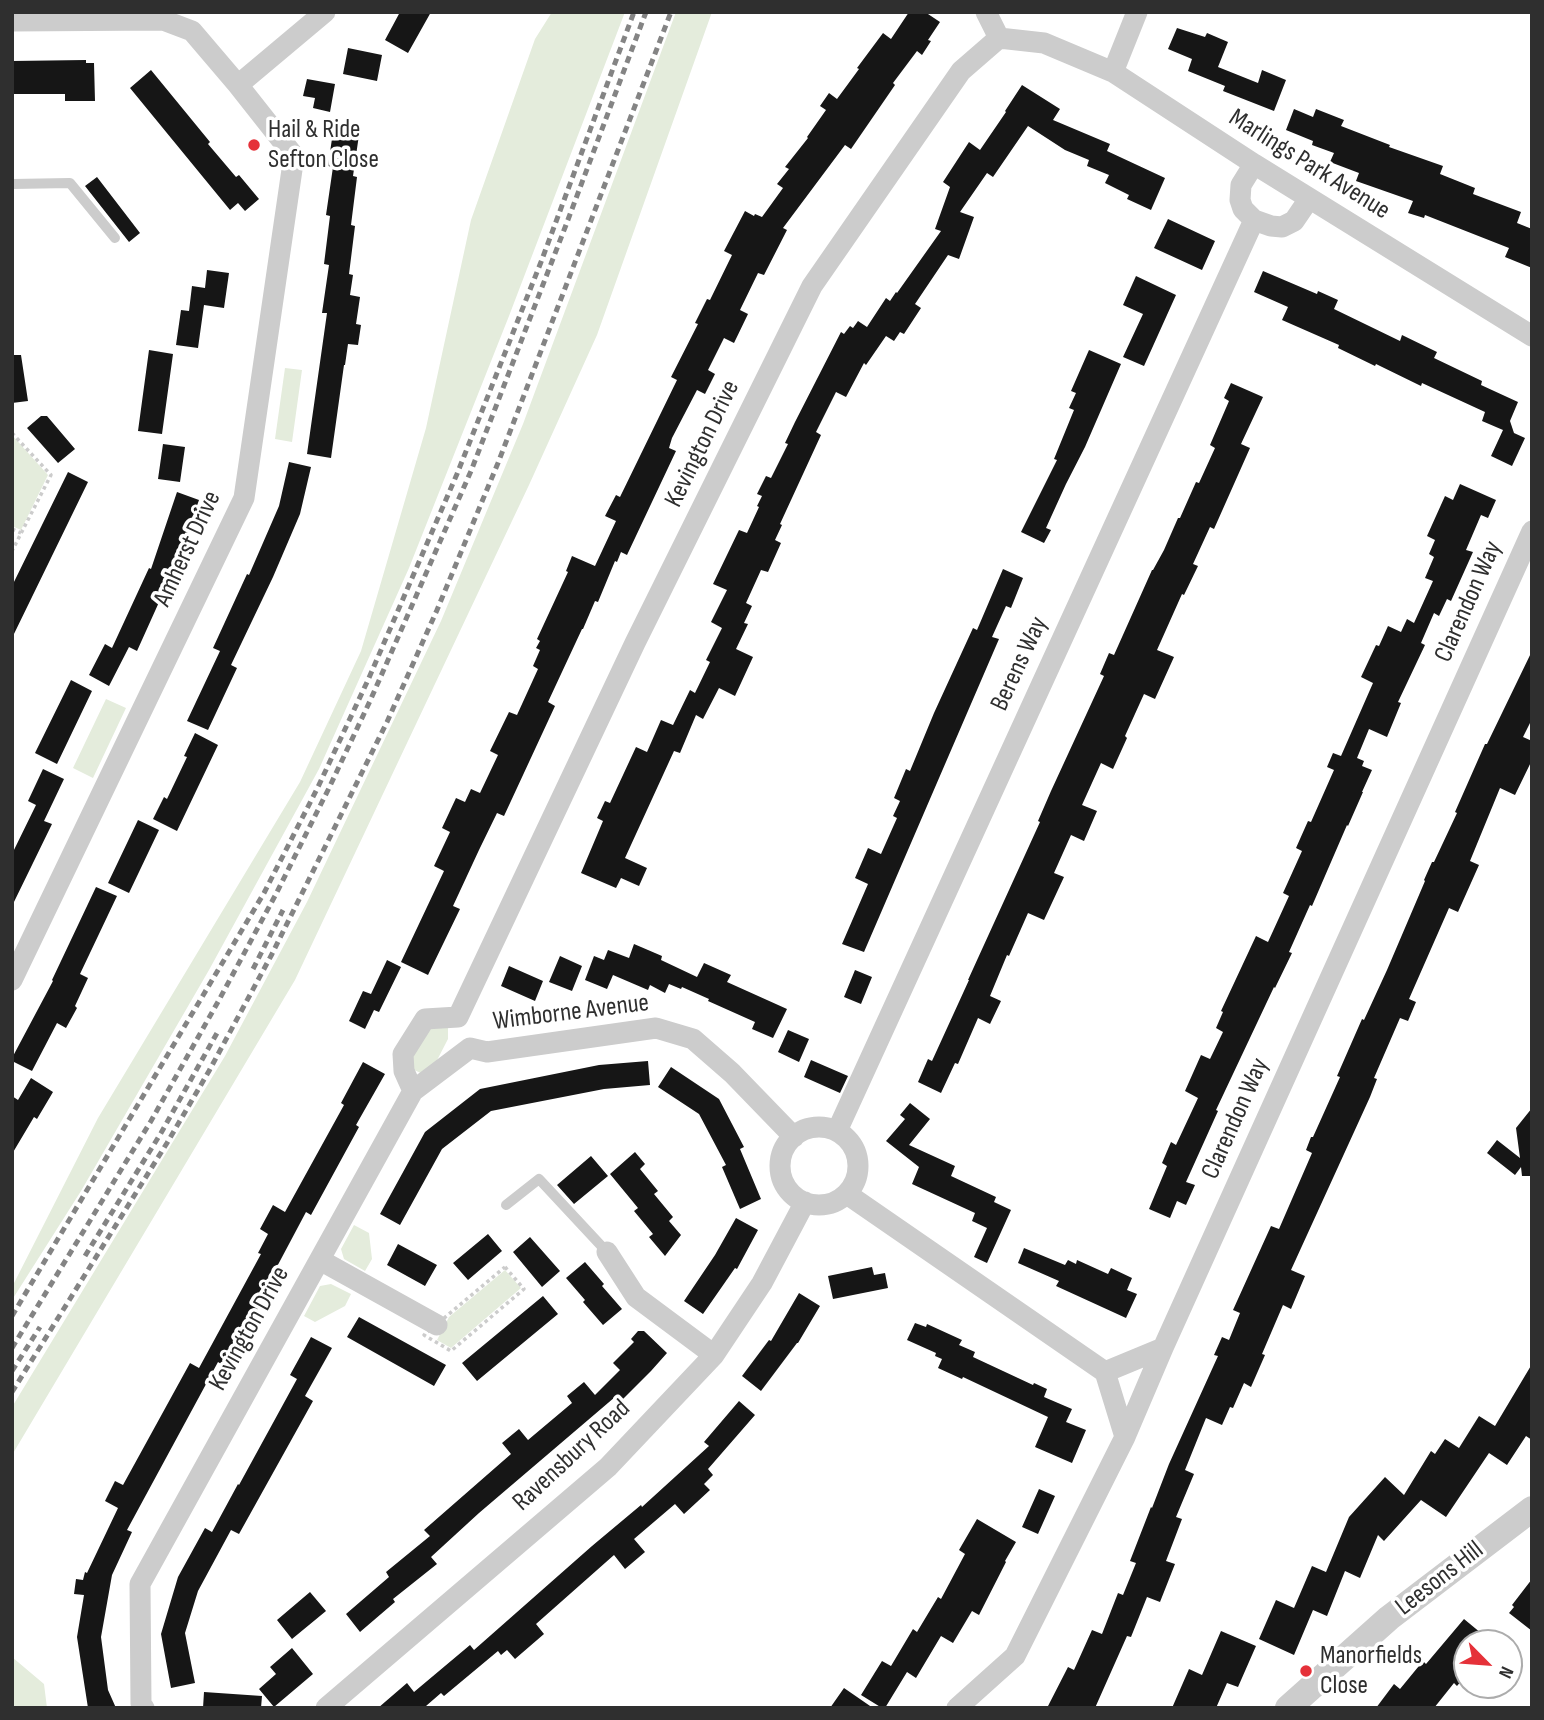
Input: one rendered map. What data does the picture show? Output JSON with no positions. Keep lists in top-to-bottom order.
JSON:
{
  "streets": {
    "street": [
      "Marlings Park Avenue",
      "Kevington Drive",
      "Amherst Drive",
      "Clarendon Way",
      "Berens Way",
      "Wimborne Avenue",
      "Ravensbury Road",
      "Leesons Hill"
    ]
  },
  "crossings": [
    ["Kevington Drive", "Wimborne Avenue"],
    ["Berens Way", "Wimborne Avenue"],
    ["Berens Way", "Ravensbury Road"],
    ["Wimborne Avenue", "Ravensbury Road"]
  ],
  "places": ["Hail & Ride Sefton Close", "Manorfields Close"],
  "north": "bottom right"
}
